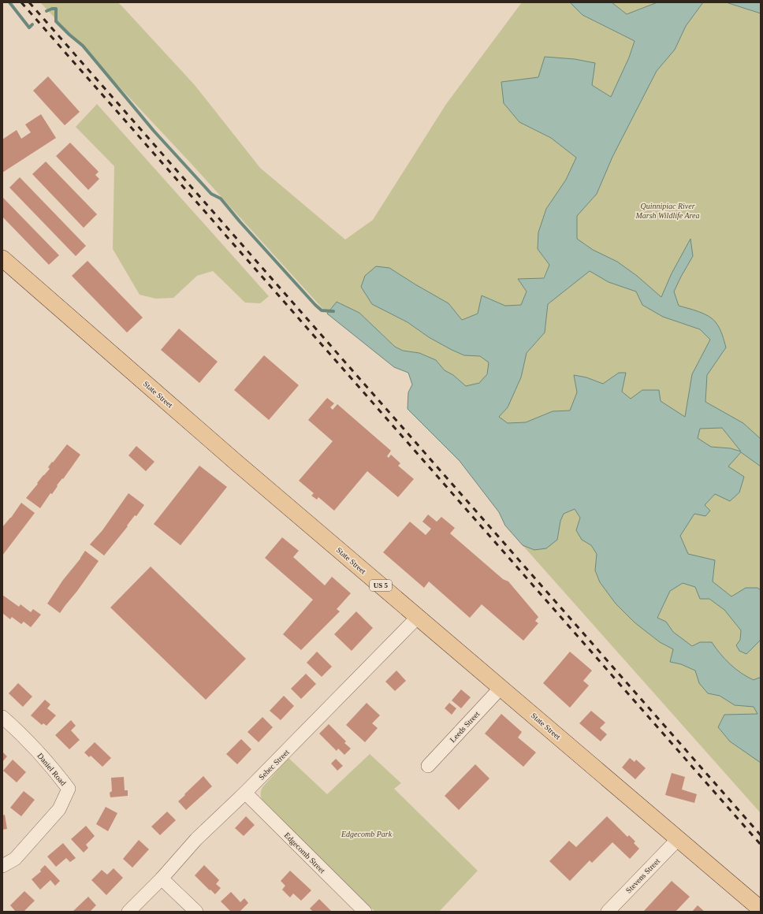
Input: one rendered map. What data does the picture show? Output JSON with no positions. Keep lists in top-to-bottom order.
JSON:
{
  "streets": {
    "main road": ["State Street", "US 5"],
    "street": [
      "Leeds Street",
      "Sebec Street",
      "Daniel Road",
      "Edgecomb Street",
      "Stevens Street"
    ]
  },
  "crossings": [
    ["State Street", "Leeds Street"],
    ["State Street", "Sebec Street"],
    ["State Street", "Stevens Street"],
    ["Sebec Street", "Edgecomb Street"]
  ],
  "parks": ["Quinnipiac River Marsh Wildlife Area", "Edgecomb Park"]
}
